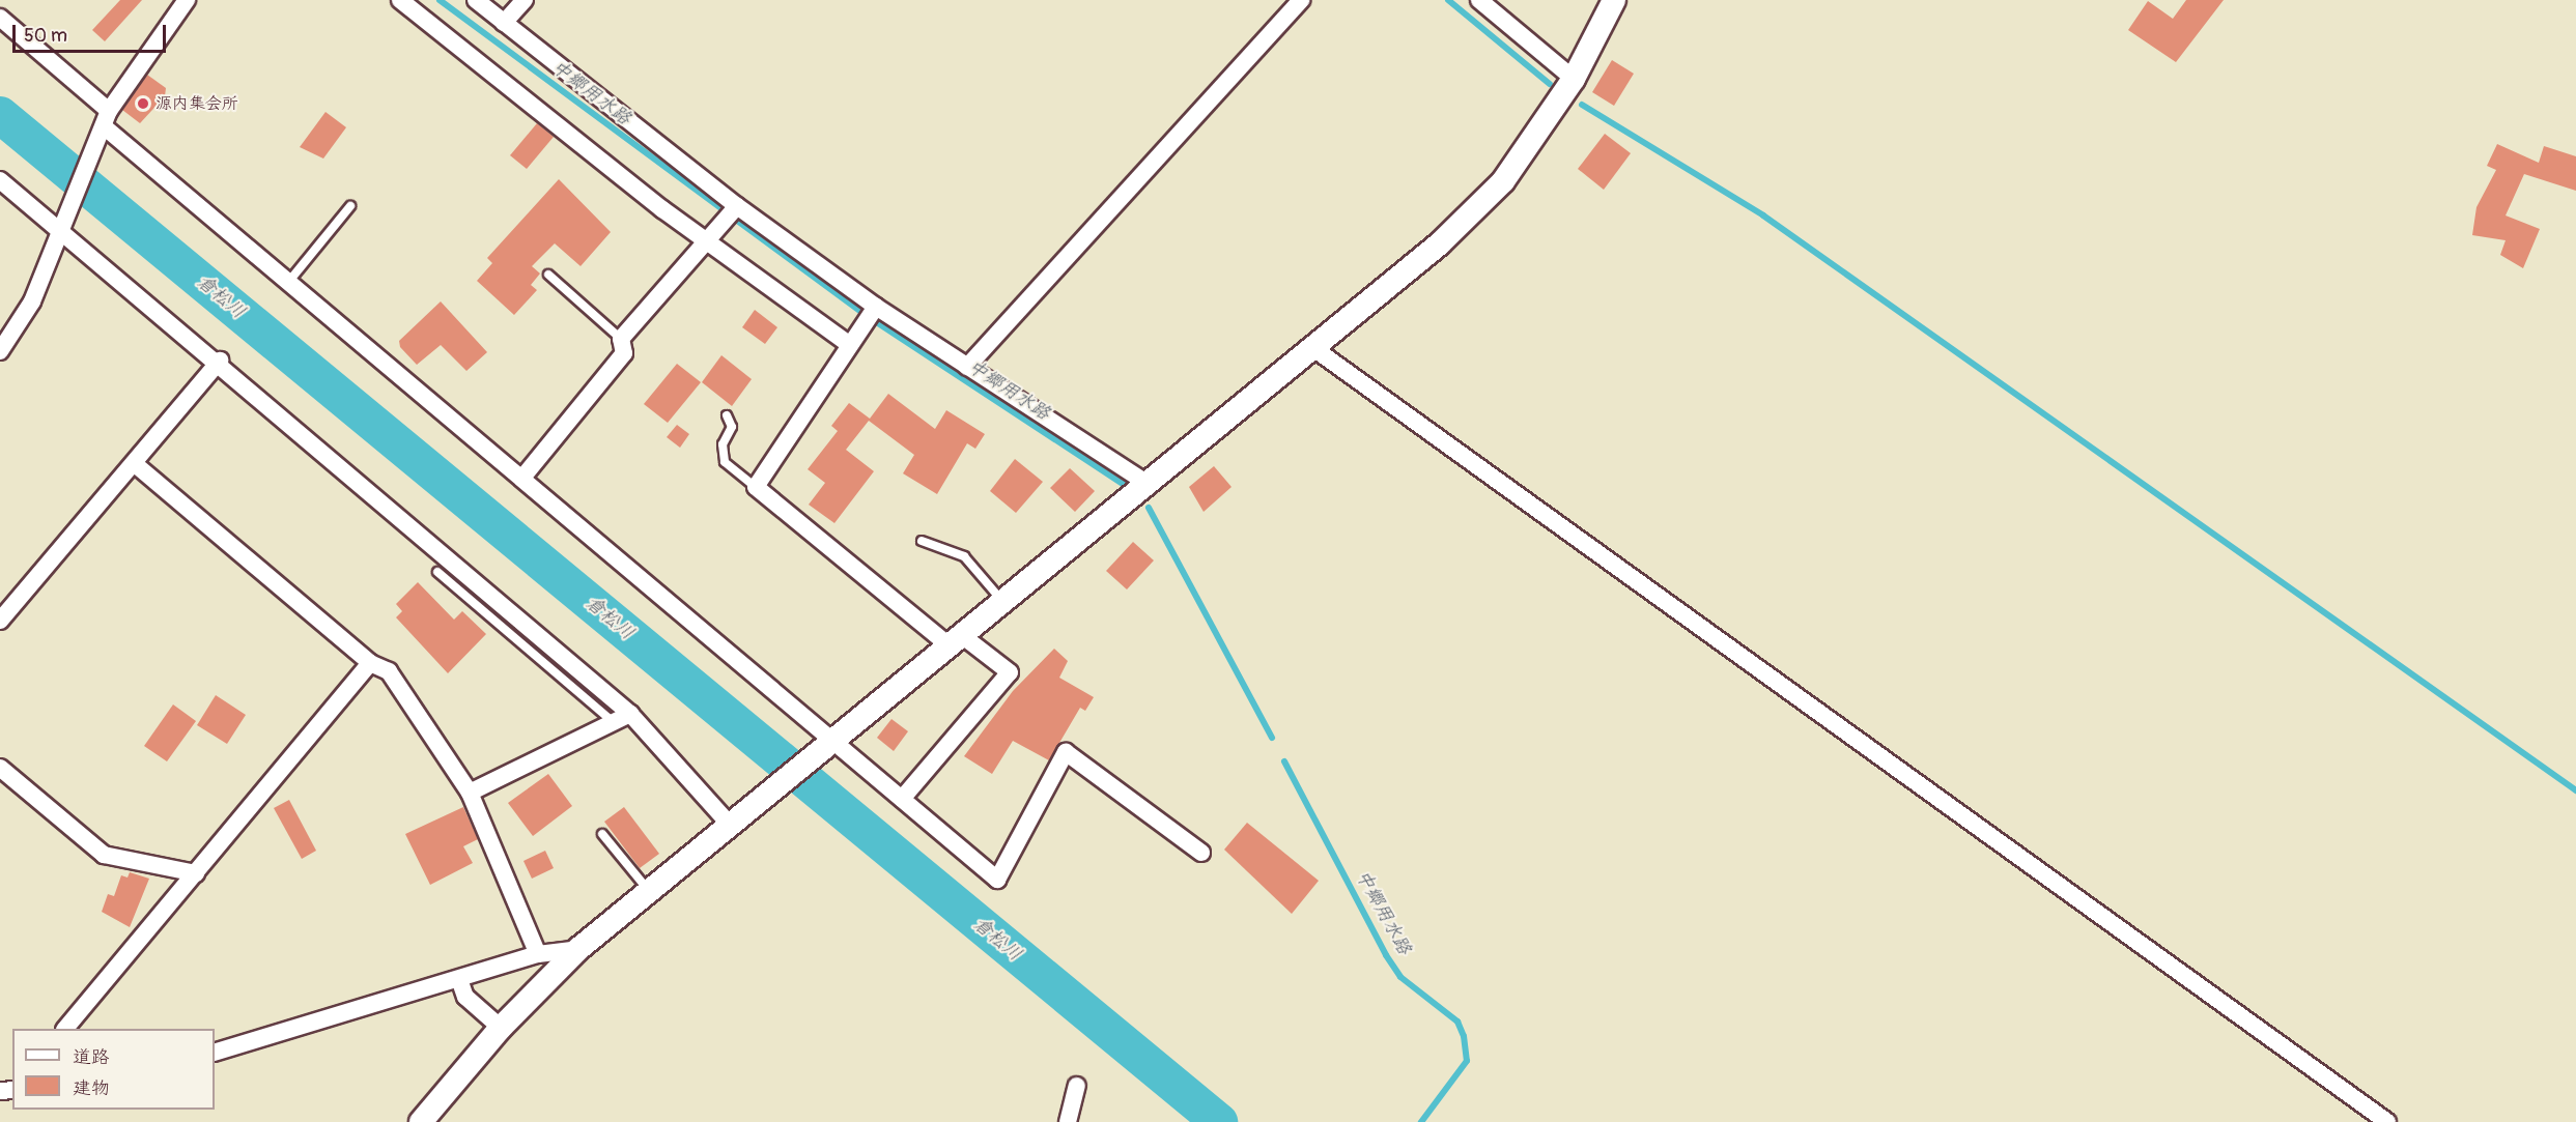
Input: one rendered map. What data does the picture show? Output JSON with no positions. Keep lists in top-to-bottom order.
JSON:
{
  "water": ["中郷用水路", "倉松川"],
  "places": ["源内集会所"],
  "legend": ["道路", "建物"],
  "scale_bar": "50 m"
}
